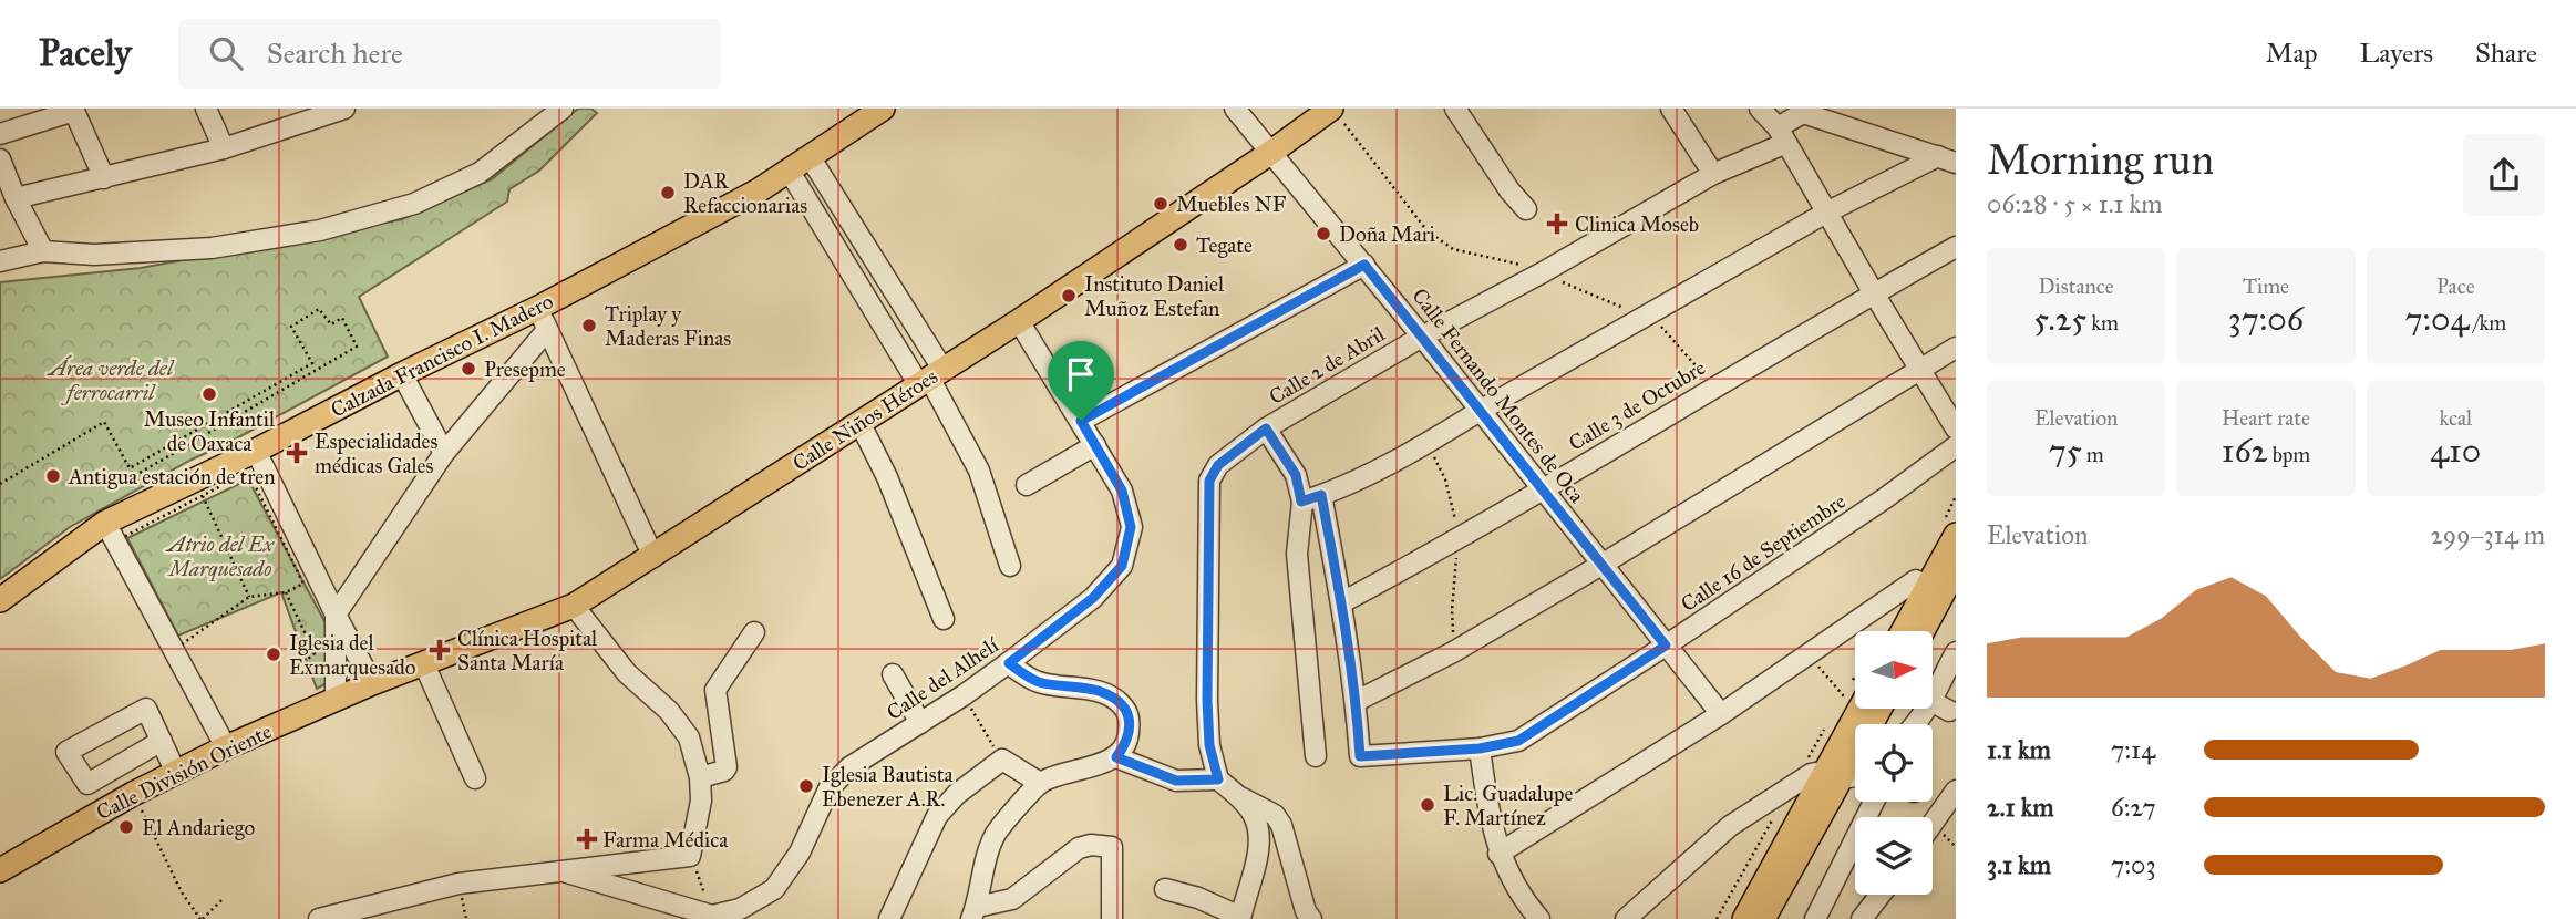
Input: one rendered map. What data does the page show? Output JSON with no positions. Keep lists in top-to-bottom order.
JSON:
{
  "streets": {
    "main road": ["Calzada Francisco I. Madero", "Calle Niños Héroes", "Calle División Oriente"],
    "street": [
      "Calle 2 de Abril",
      "Calle Fernando Montes de Oca",
      "Calle 3 de Octubre",
      "Calle 16 de Septiembre",
      "Calle del Alhelí"
    ]
  },
  "crossings": [
    ["Calle 2 de Abril", "Calle Fernando Montes de Oca"],
    ["Calle 2 de Abril", "Calle 16 de Septiembre"],
    ["Calle Fernando Montes de Oca", "Calle 3 de Octubre"],
    ["Calle Fernando Montes de Oca", "Calle Niños Héroes"],
    ["Calle Fernando Montes de Oca", "Calle 16 de Septiembre"],
    ["Calle 3 de Octubre", "Calle 16 de Septiembre"],
    ["Calle Niños Héroes", "Calle del Alhelí"],
    ["Calle Niños Héroes", "Calle División Oriente"]
  ],
  "parks": ["Área verde del ferrocarril", "Atrio del Ex Marquesado"],
  "places": {
    "other": [
      "DAR Refaccionarias",
      "Muebles NF",
      "Doña Mari",
      "Tegate",
      "Instituto Daniel Muñoz Estefan",
      "Triplay y Maderas Finas",
      "Presepme",
      "Museo Infantil de Oaxaca",
      "Antigua estación de tren",
      "Iglesia del Exmarquesado",
      "Iglesia Bautista Ebenezer A.R.",
      "Lic. Guadalupe F. Martínez",
      "El Andariego"
    ],
    "health": [
      "Clinica Moseb",
      "Especialidades médicas Gales",
      "Clínica Hospital Santa María",
      "Farma Médica"
    ]
  },
  "north": "right",
  "page": {
    "header": "Pacely",
    "search": "Search here",
    "nav": ["Map", "Layers", "Share"],
    "heading": ["Morning run", "06:28 · 5 × 1.1 km"],
    "stats": [
      ["Distance", "5.25 km"],
      ["Time", "37:06"],
      ["Pace", "7:04 /km"],
      ["Elevation", "75 m"],
      ["Heart rate", "162 bpm"],
      ["kcal", "410"]
    ],
    "chart": ["Elevation", "299–314 m"],
    "list": [
      {
        "name": "1.1 km",
        "note": "7:14"
      },
      {
        "name": "2.1 km",
        "note": "6:27"
      },
      {
        "name": "3.1 km",
        "note": "7:03"
      }
    ]
  }
}
